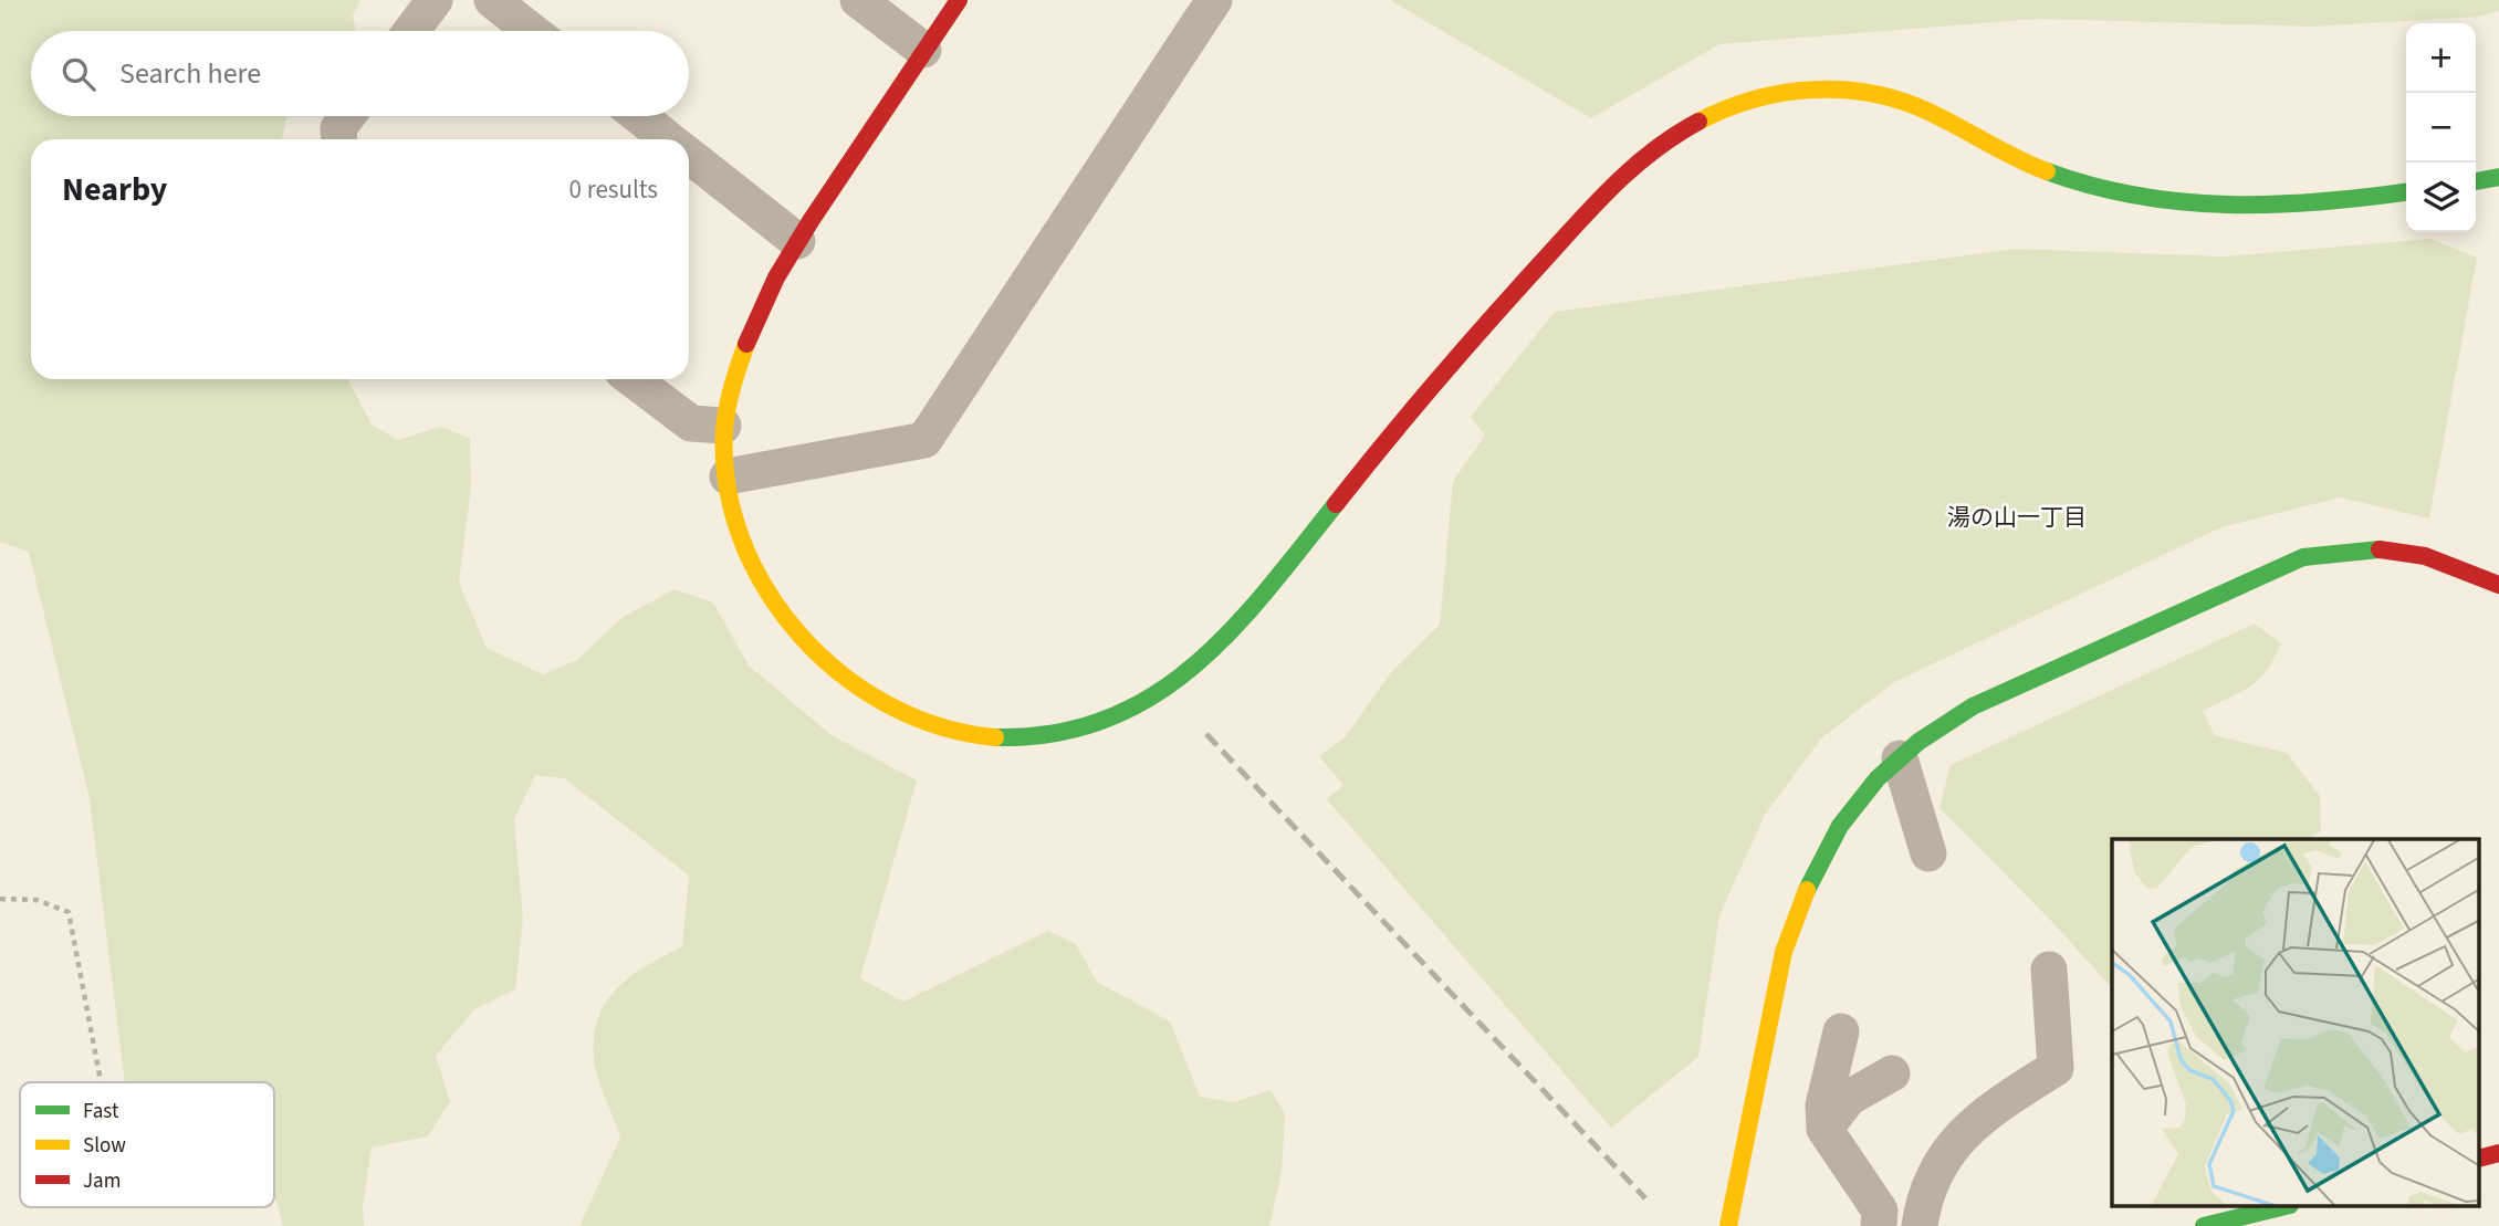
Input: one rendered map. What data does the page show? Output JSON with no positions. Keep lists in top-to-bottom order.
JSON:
{
  "districts": ["湯の山一丁目"],
  "legend": ["Fast", "Slow", "Jam"],
  "page": {
    "map_buttons": ["+", "−"],
    "search": "Search here",
    "heading": ["Nearby", "0 results"]
  }
}
